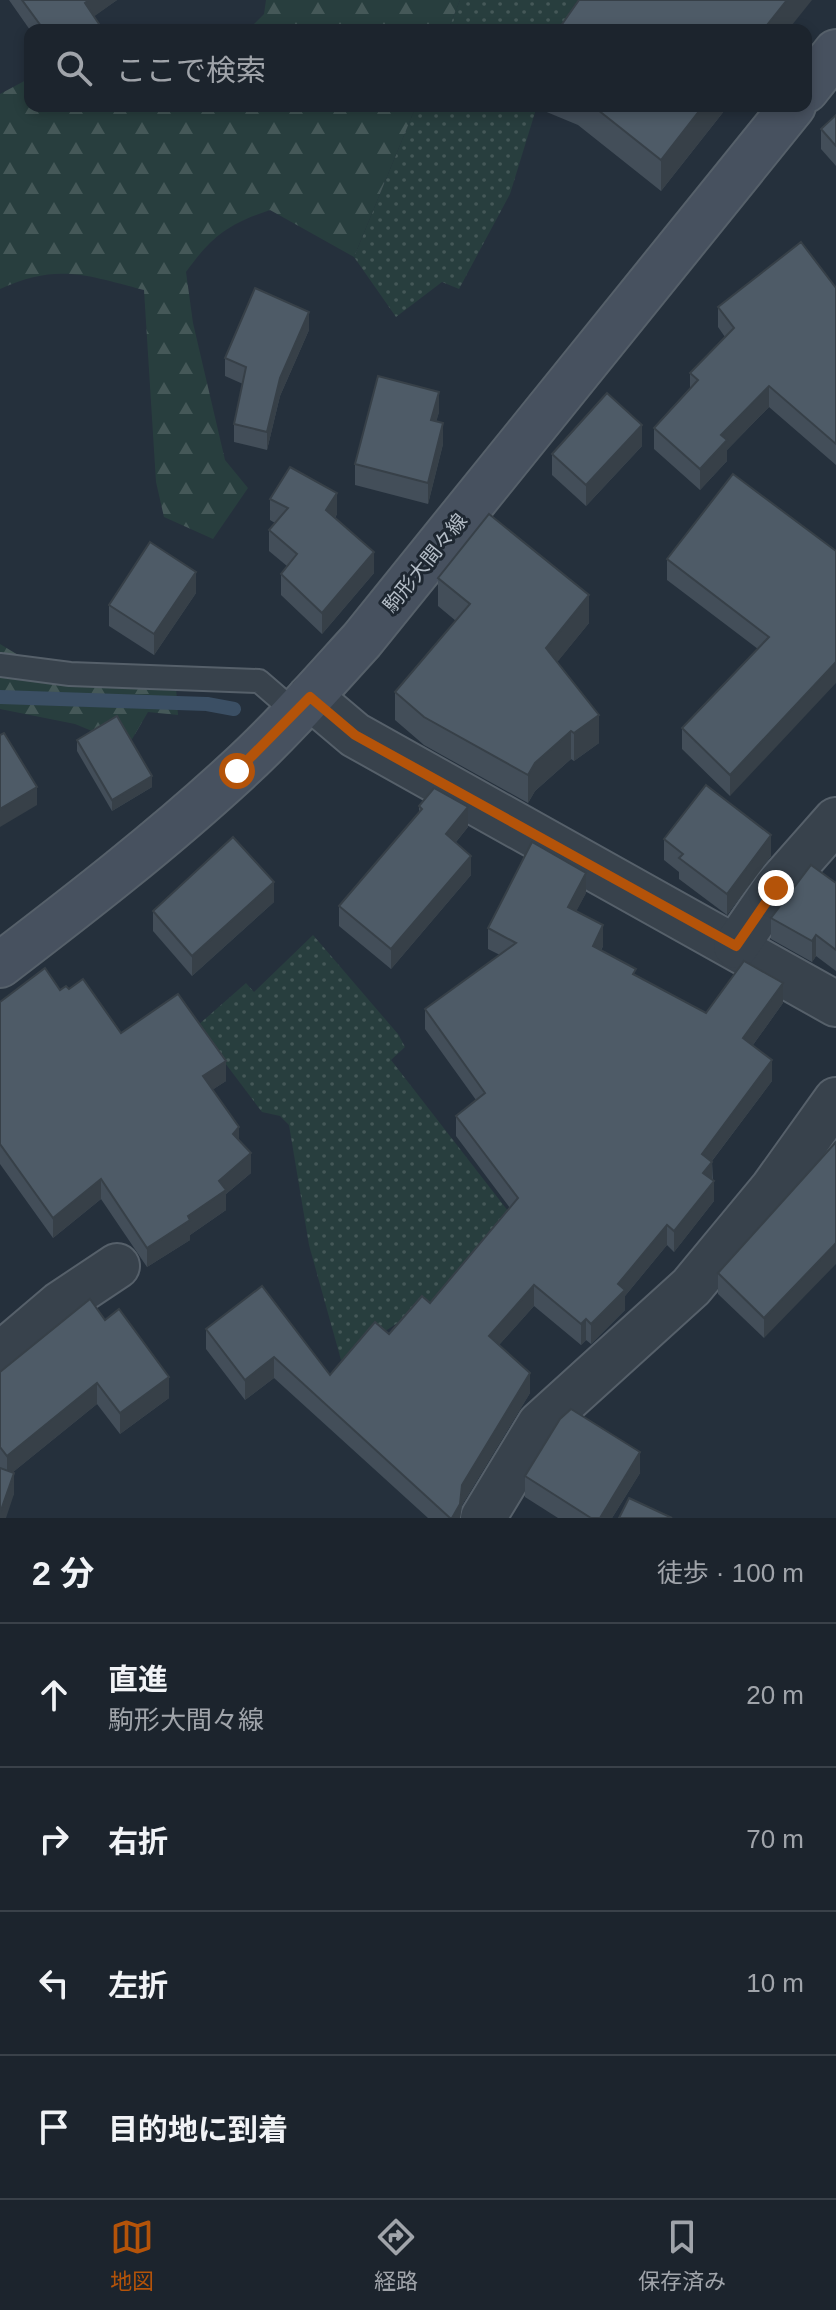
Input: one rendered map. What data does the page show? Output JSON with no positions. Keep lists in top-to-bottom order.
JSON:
{
  "streets": {
    "main road": ["駒形大間々線"]
  },
  "page": {
    "search": "ここで検索",
    "heading": ["2 分", "徒歩 · 100 m"],
    "list": [
      ["直進", "駒形大間々線", "20 m"],
      ["右折", "70 m"],
      ["左折", "10 m"],
      "目的地に到着"
    ],
    "nav": ["地図", "経路", "保存済み"]
  }
}
